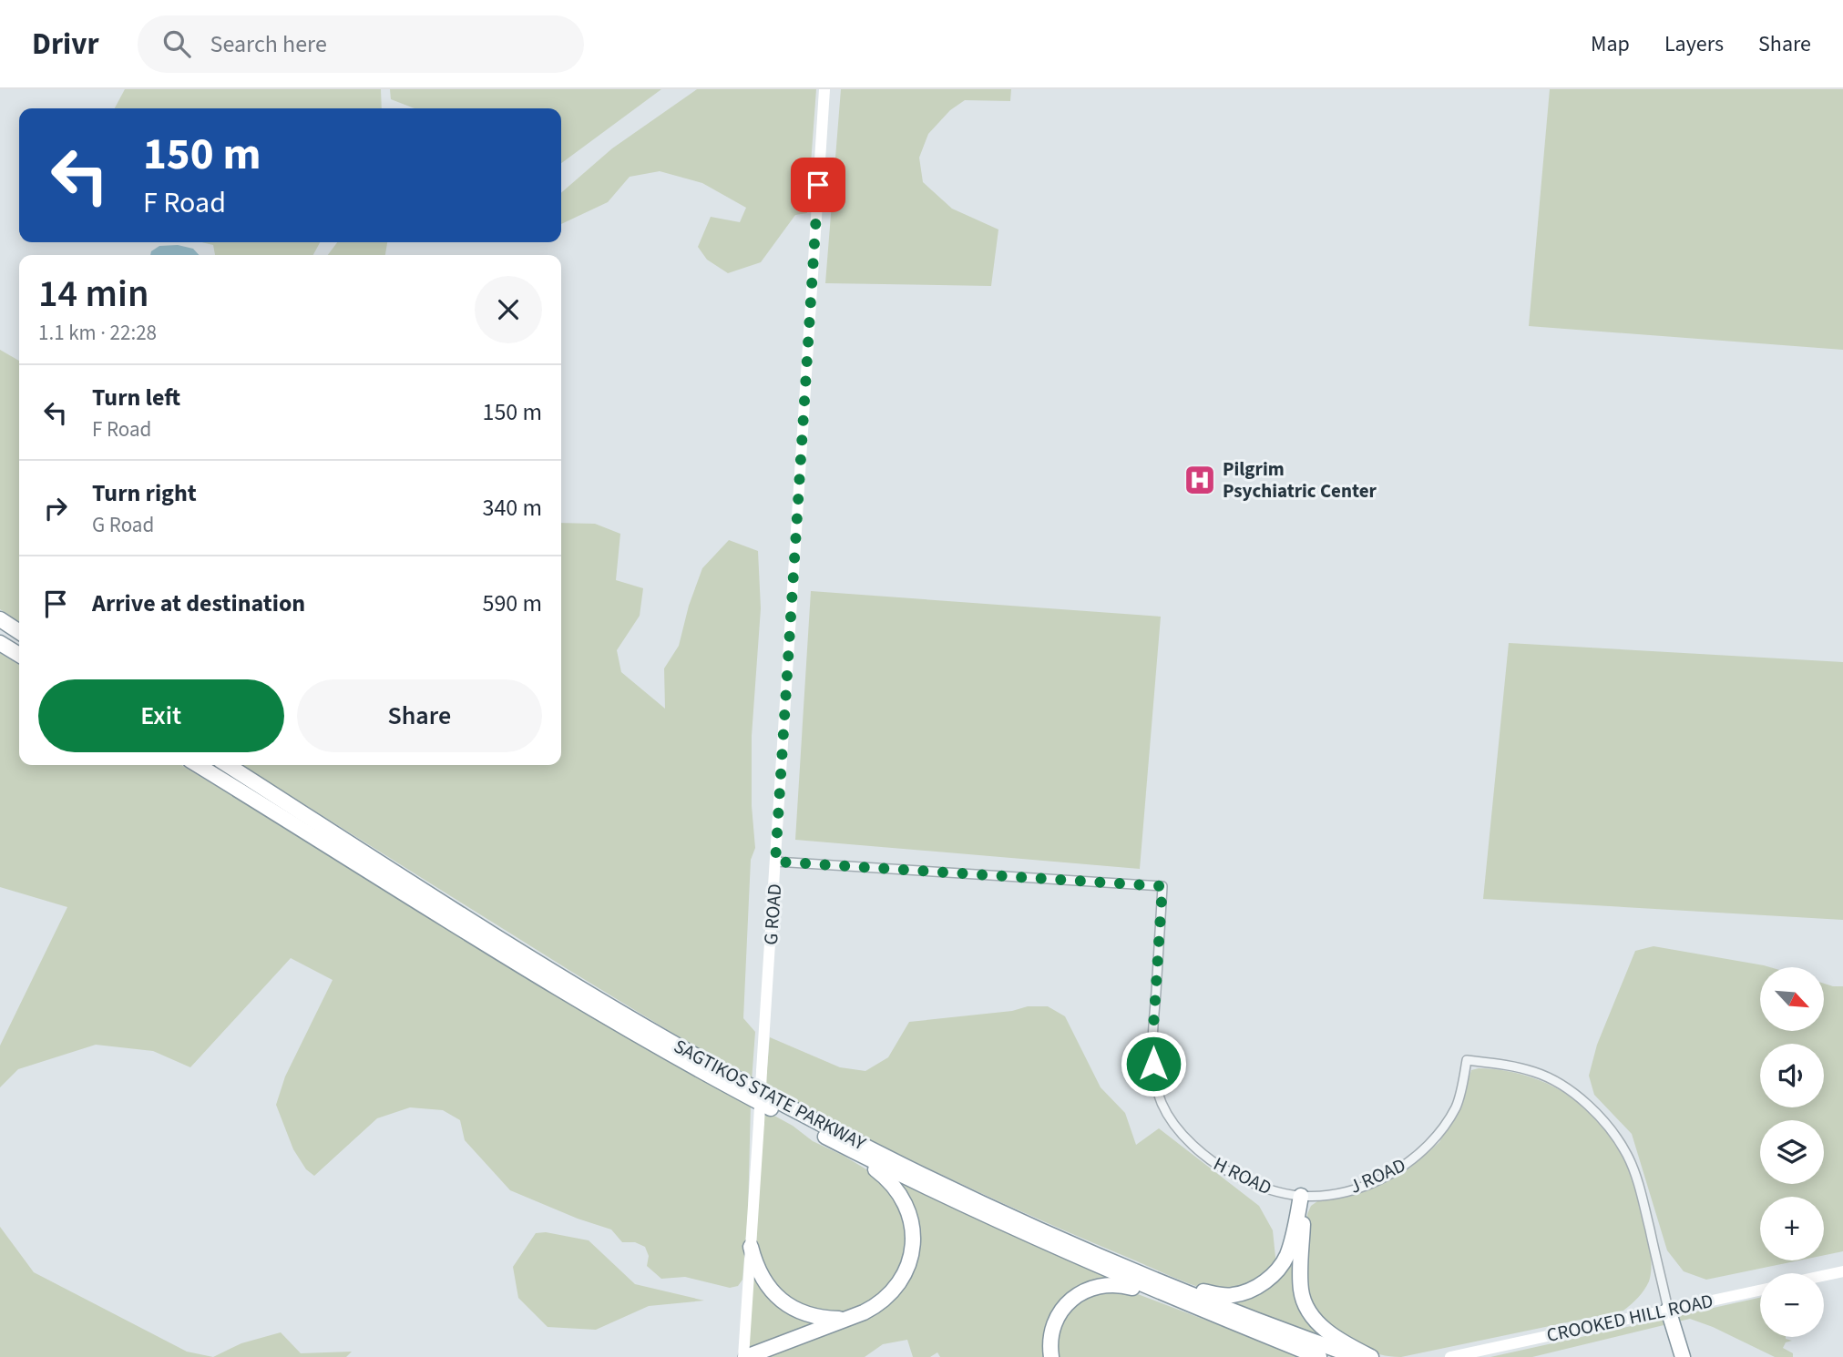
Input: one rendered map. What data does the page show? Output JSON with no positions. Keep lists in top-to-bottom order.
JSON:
{
  "streets": {
    "highway": ["SAGTIKOS STATE PARKWAY"],
    "street": [
      "G ROAD",
      "H ROAD",
      "J ROAD",
      "CROOKED HILL ROAD"
    ]
  },
  "crossings": [
    ["G ROAD", "H ROAD"],
    ["H ROAD", "J ROAD"],
    ["J ROAD", "CROOKED HILL ROAD"]
  ],
  "places": {
    "hospital": ["Pilgrim Psychiatric Center"]
  },
  "north": "bottom right",
  "page": {
    "header": "Drivr",
    "search": "Search here",
    "nav": ["Map", "Layers", "Share"],
    "turn": ["150 m", "F Road"],
    "heading": ["14 min", "1.1 km · 22:28"],
    "list": [
      {
        "name": "Turn left",
        "note": "F Road",
        "value": "150 m"
      },
      {
        "name": "Turn right",
        "note": "G Road",
        "value": "340 m"
      },
      {
        "name": "Arrive at destination",
        "value": "590 m"
      }
    ],
    "buttons": ["Exit", "Share"],
    "map_buttons": ["+", "−"]
  }
}
